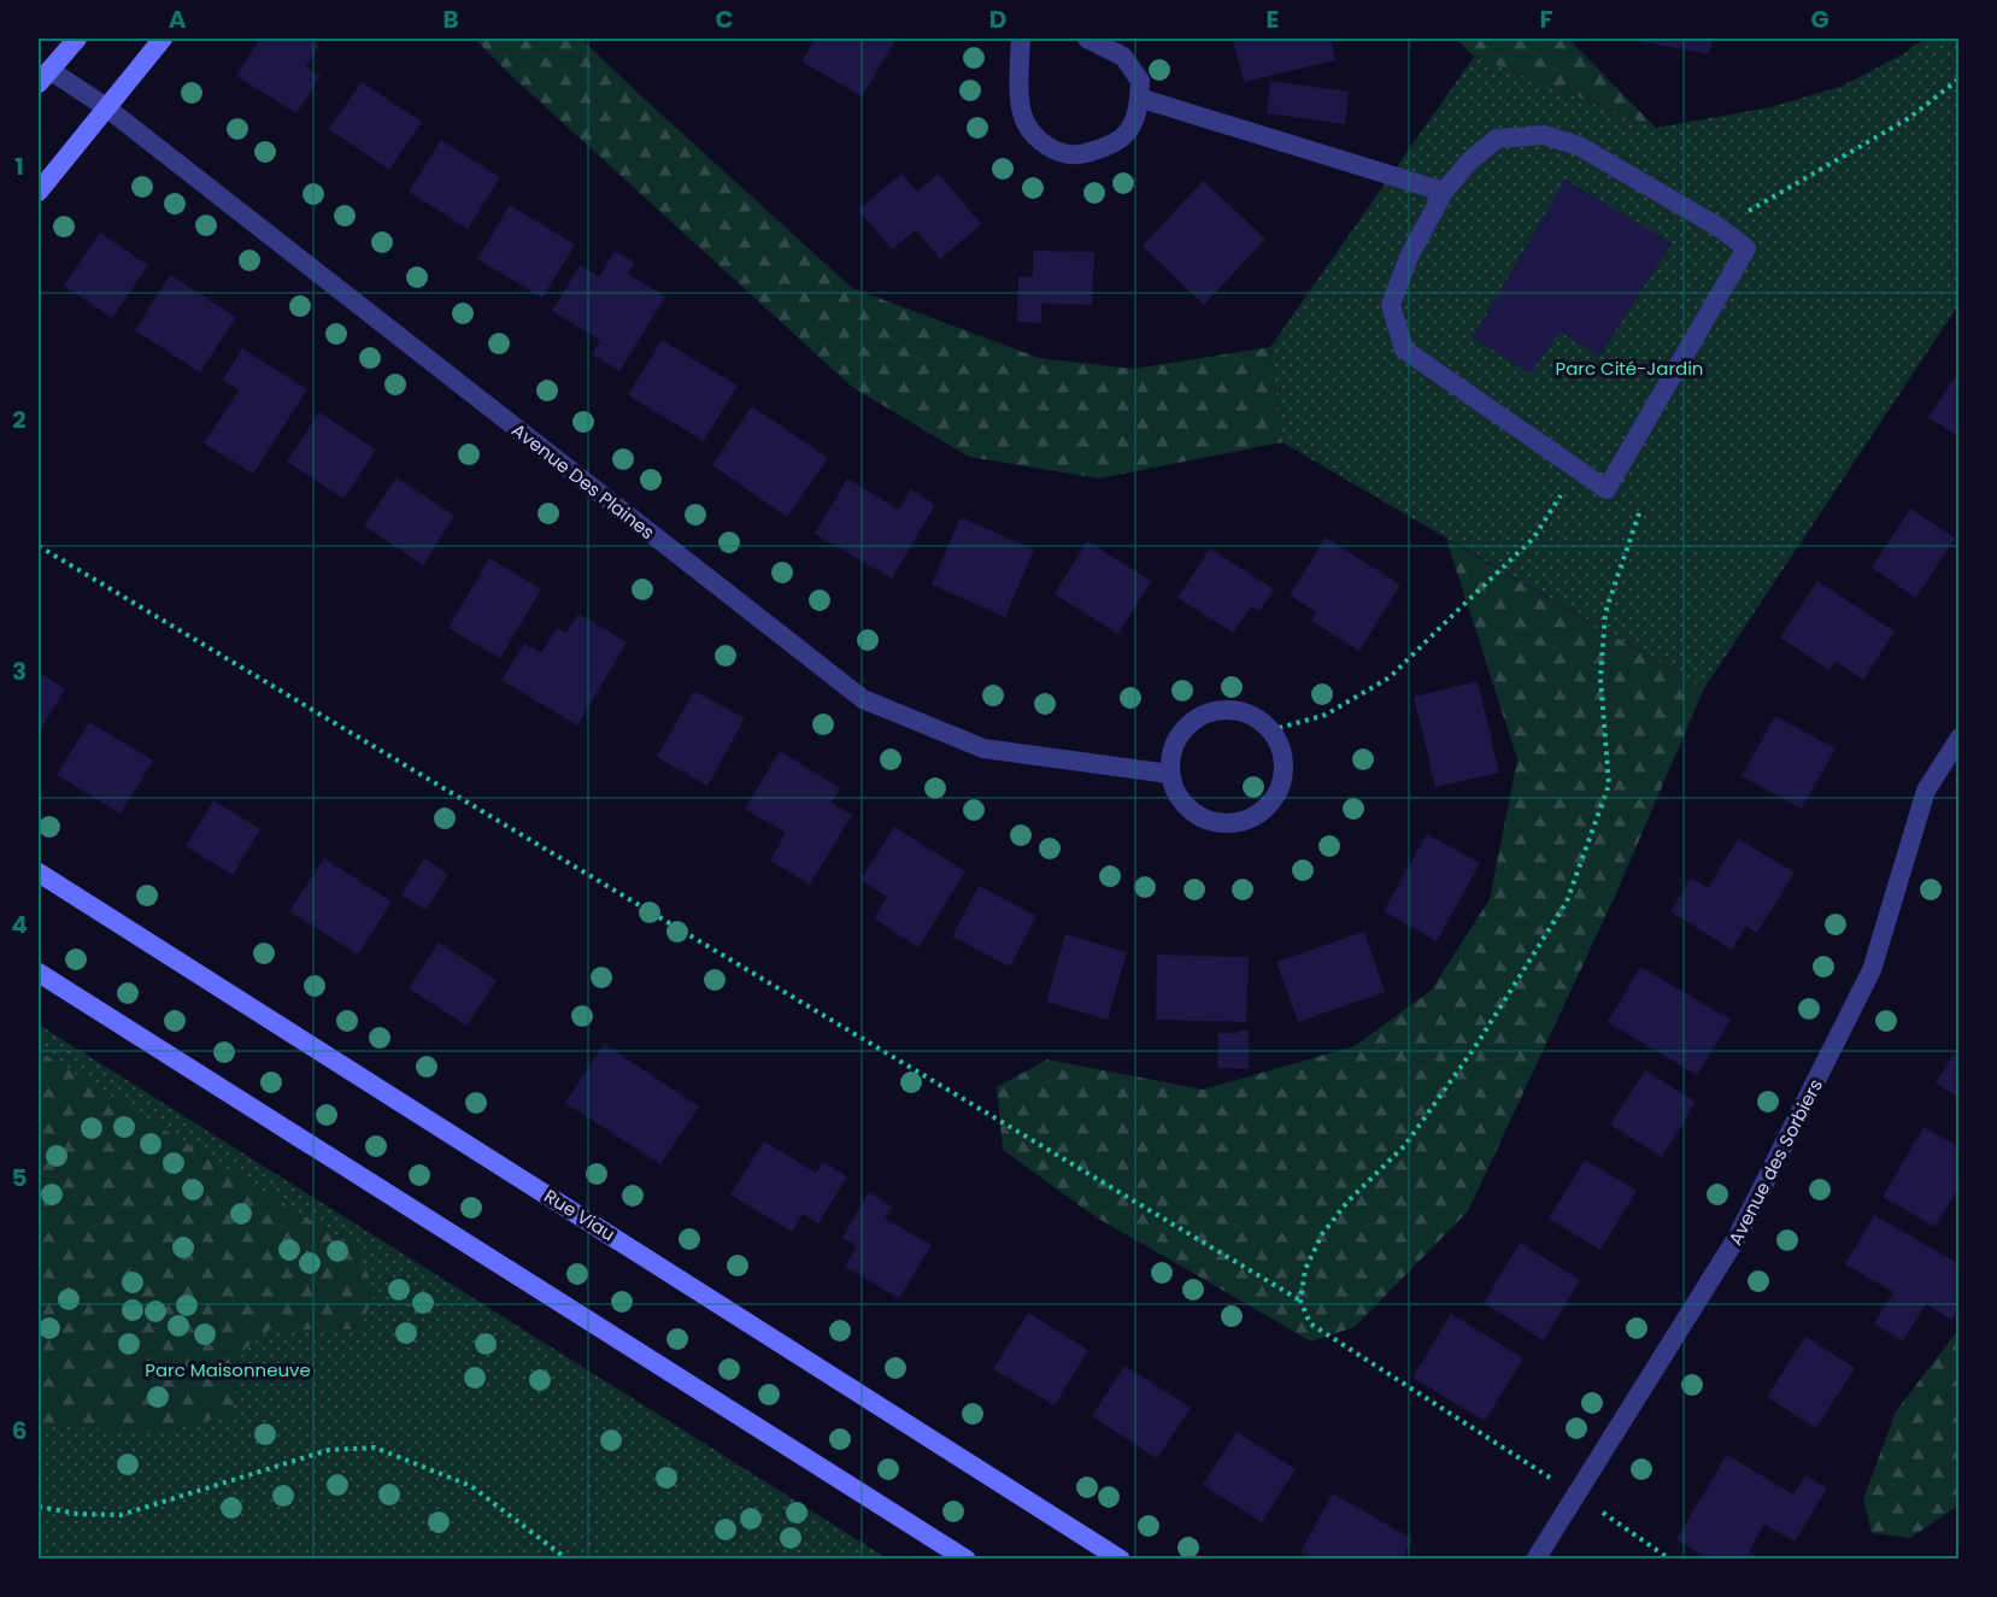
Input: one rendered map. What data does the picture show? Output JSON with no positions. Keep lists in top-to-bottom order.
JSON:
{
  "streets": {
    "main road": ["Rue Viau"],
    "street": ["Avenue Des Plaines", "Avenue des Sorbiers"]
  },
  "parks": ["Parc Cité-Jardin", "Parc Maisonneuve"],
  "grid": {
    "columns": [
      "A",
      "B",
      "C",
      "D",
      "E",
      "F",
      "G"
    ],
    "rows": [
      "1",
      "2",
      "3",
      "4",
      "5",
      "6"
    ]
  }
}
